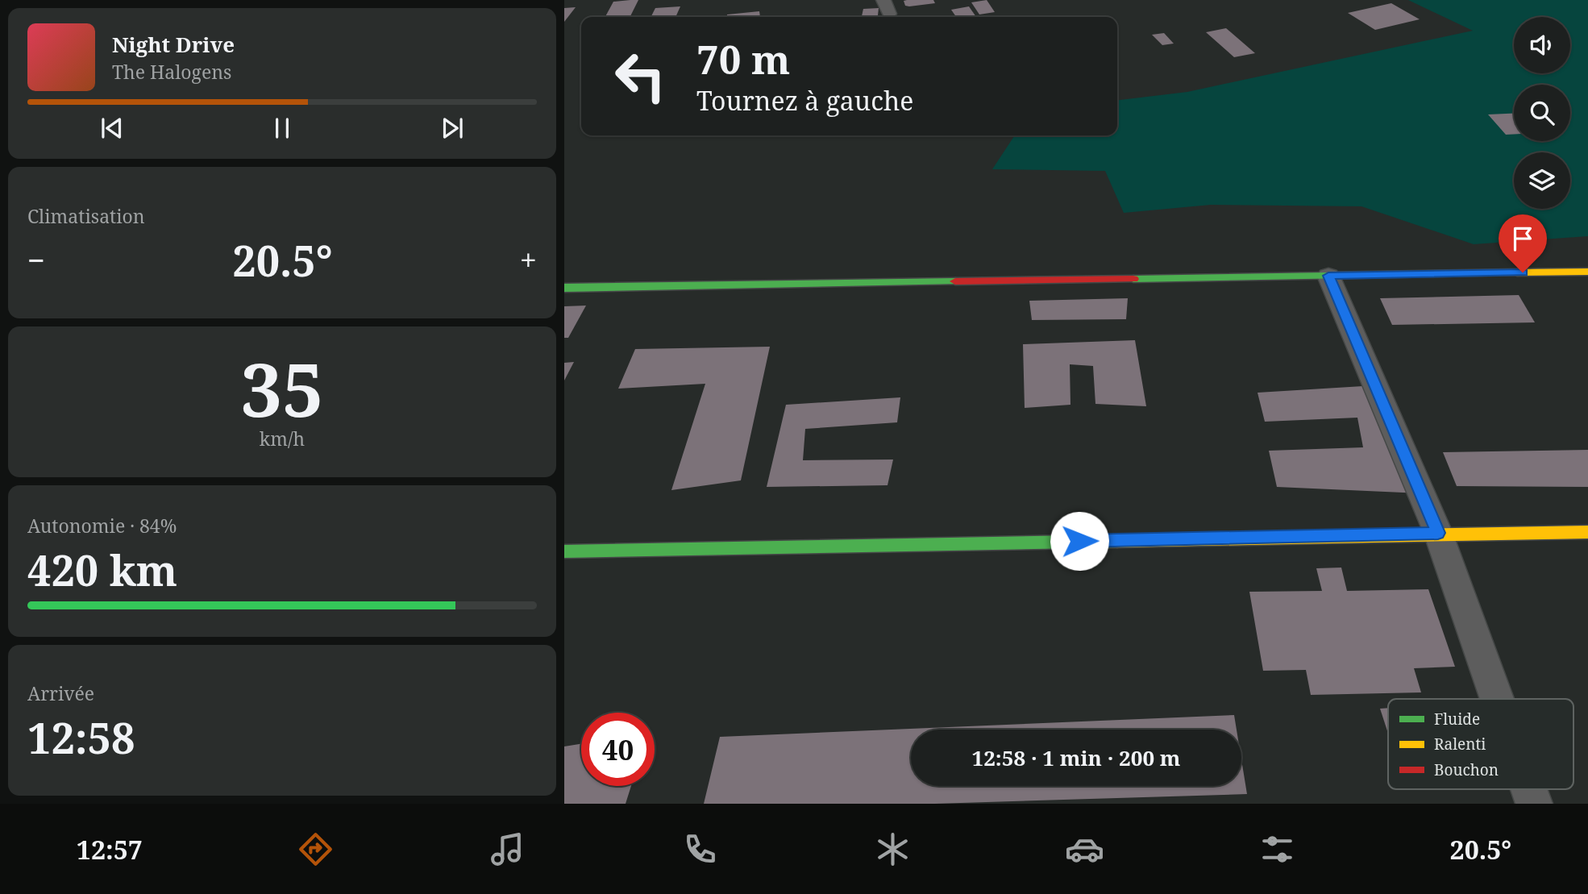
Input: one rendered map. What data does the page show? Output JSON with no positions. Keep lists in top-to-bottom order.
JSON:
{
  "legend": ["Fluide", "Ralenti", "Bouchon"],
  "page": {
    "turn": ["70 m", "Tournez à gauche"],
    "song": ["Night Drive", "The Halogens"],
    "tile": [
      "Climatisation",
      ["35", "km/h"],
      ["Autonomie · 84%", "420 km"],
      ["Arrivée", "12:58"]
    ],
    "heat": ["−", "20.5°", "+"],
    "limit": "40",
    "trip": "12:58 · 1 min · 200 m",
    "tabs": ["12:57", "20.5°"]
  }
}
